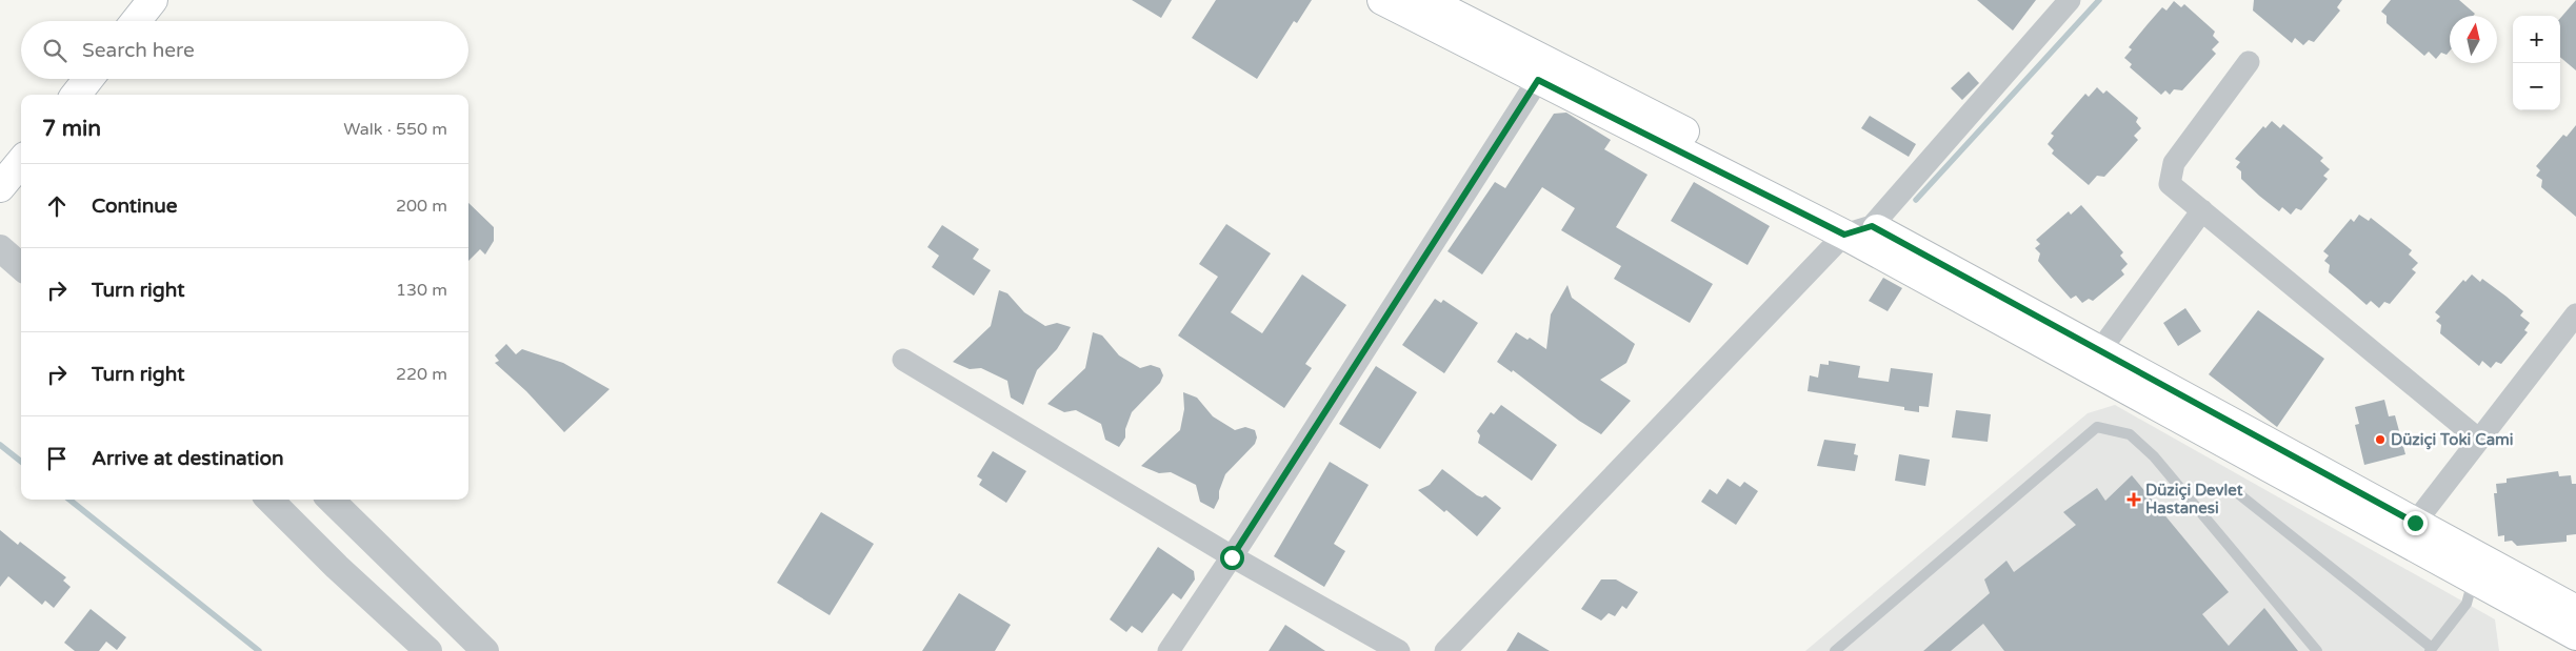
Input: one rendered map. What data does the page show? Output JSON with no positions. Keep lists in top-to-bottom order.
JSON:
{
  "places": {
    "other": ["Düziçi Toki Cami"],
    "health": ["Düziçi Devlet Hastanesi"]
  },
  "north": "top",
  "page": {
    "map_buttons": ["+", "−"],
    "search": "Search here",
    "heading": ["7 min", "Walk · 550 m"],
    "list": [
      ["Continue", "200 m"],
      ["Turn right", "130 m"],
      ["Turn right", "220 m"],
      "Arrive at destination"
    ]
  }
}
